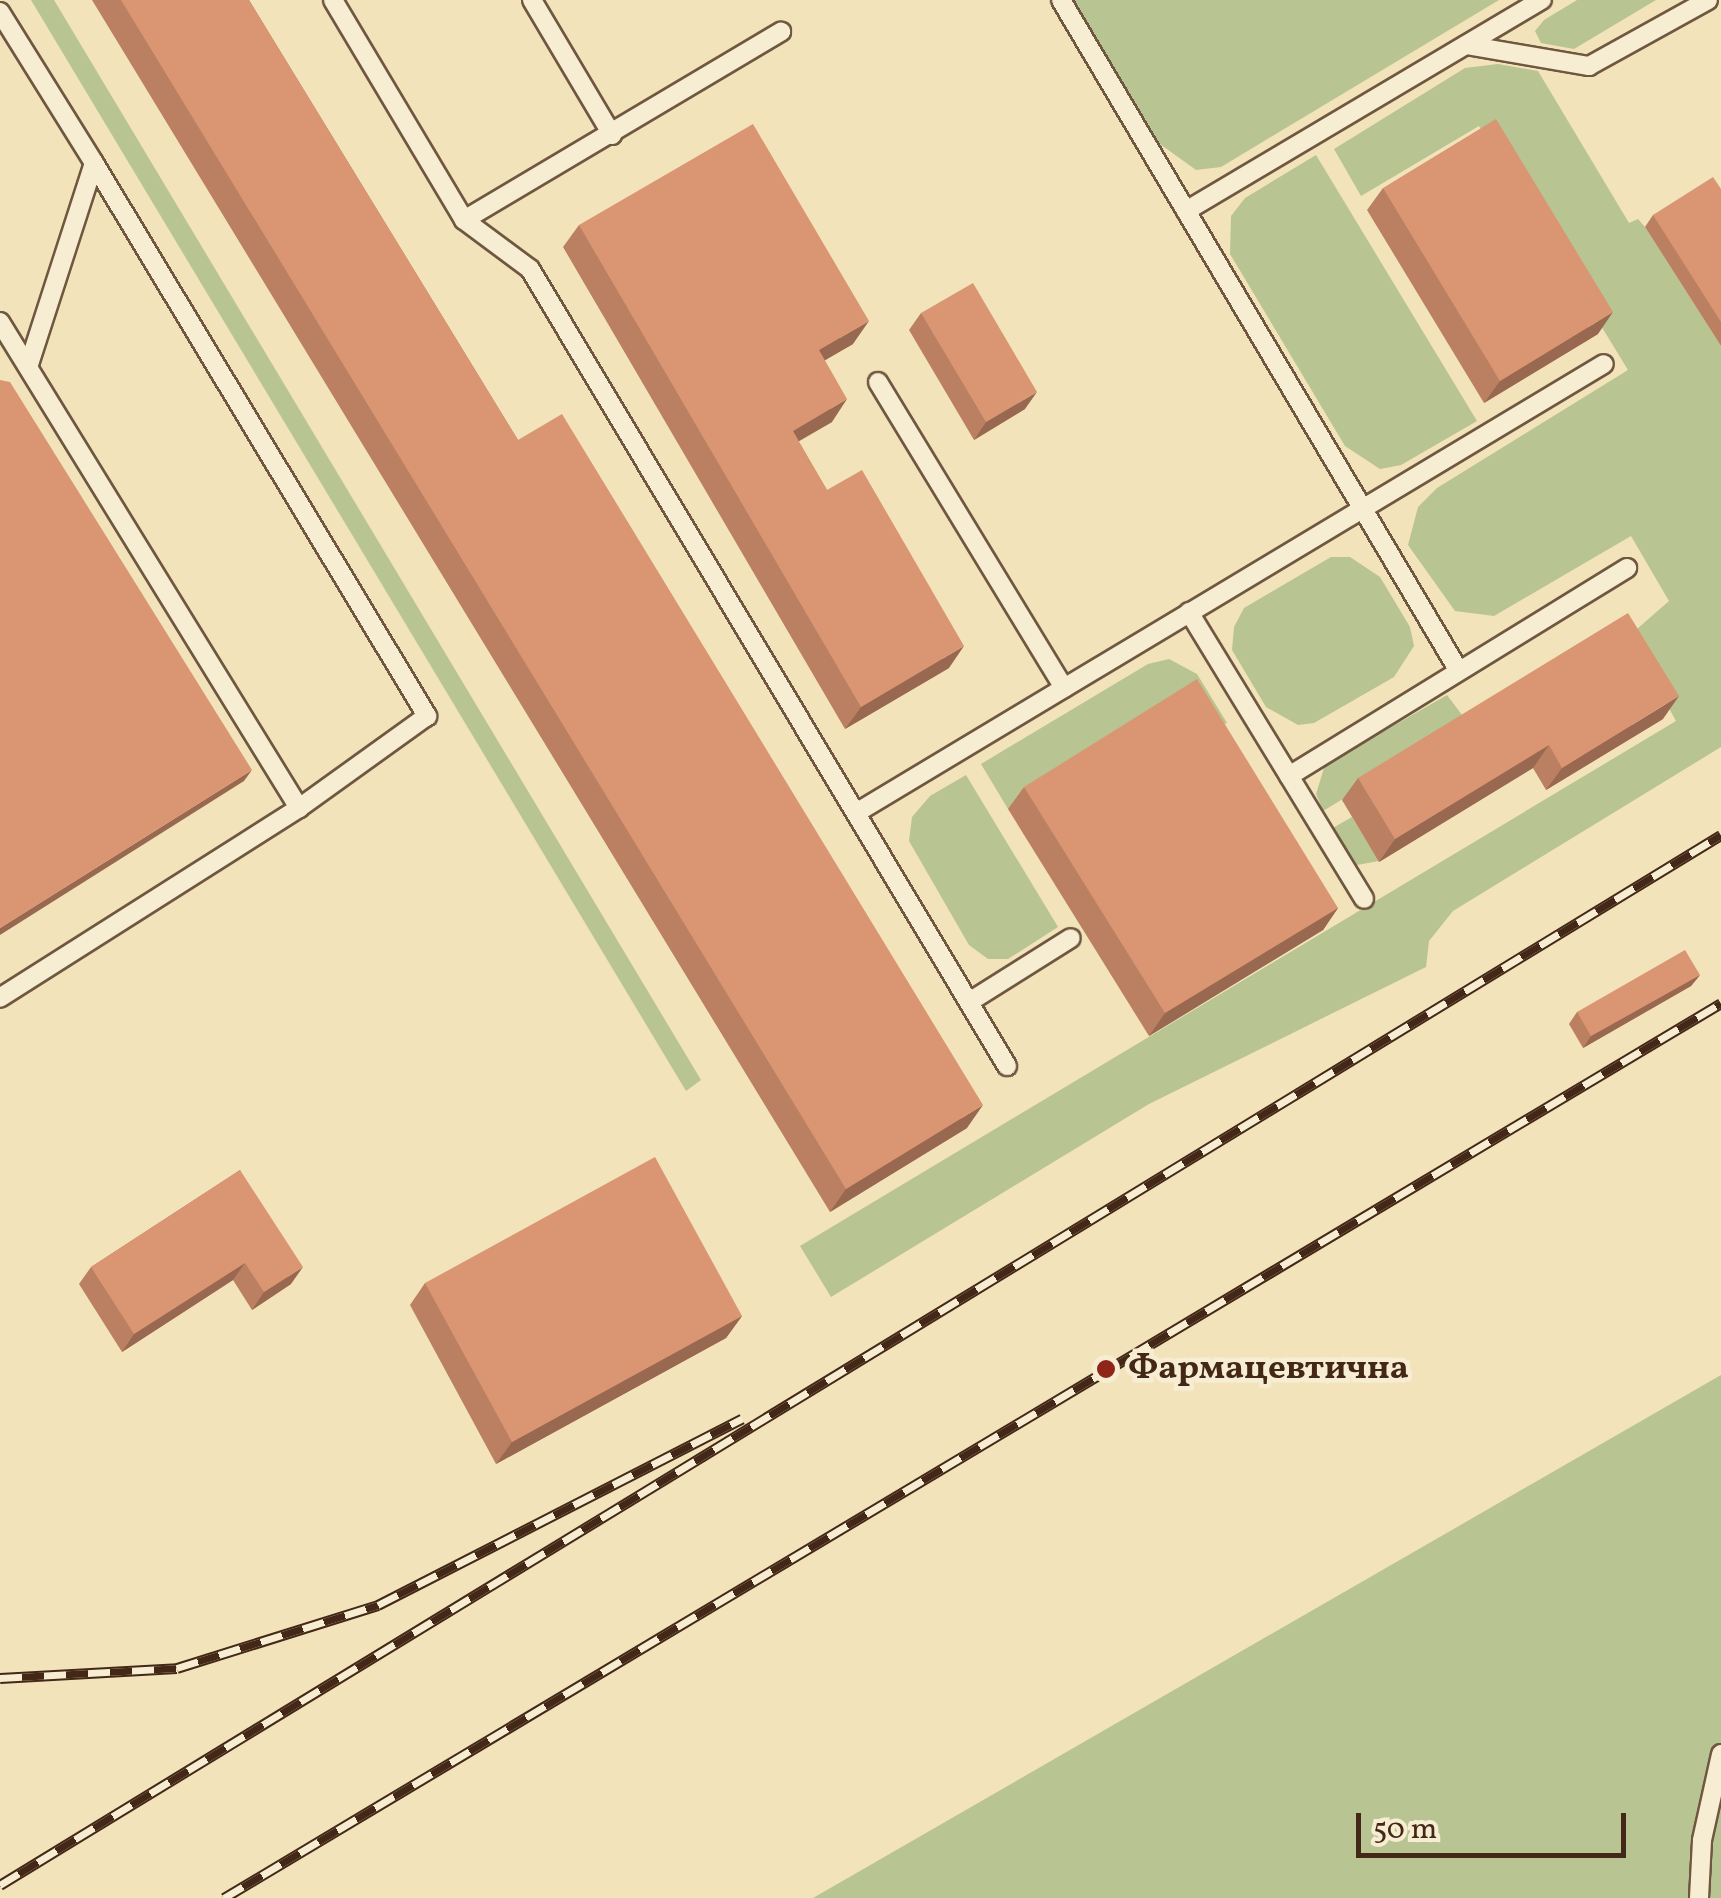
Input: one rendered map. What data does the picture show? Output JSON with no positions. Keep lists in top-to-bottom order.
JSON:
{
  "places": ["Фармацевтична"],
  "scale_bar": "50 m"
}
